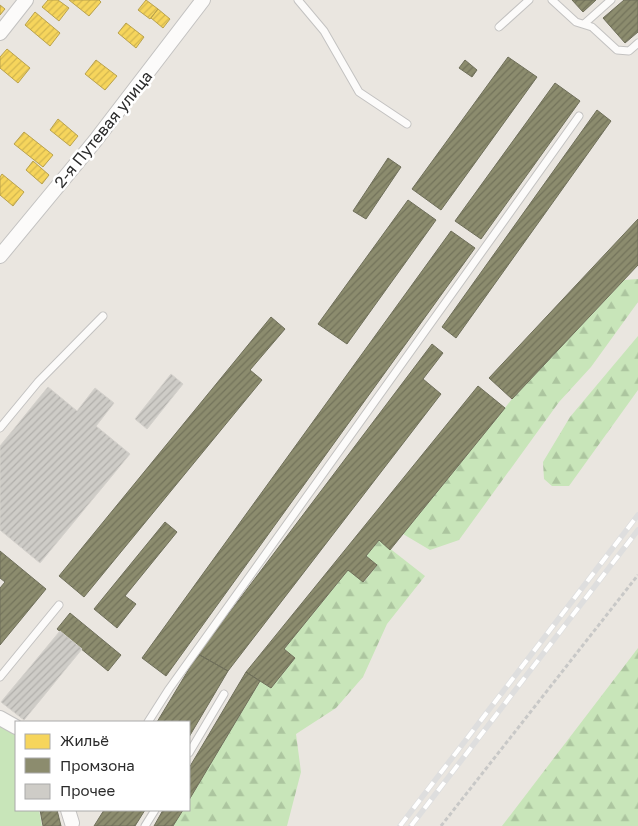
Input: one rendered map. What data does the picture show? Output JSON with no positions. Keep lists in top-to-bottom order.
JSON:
{
  "streets": {
    "street": ["2-я Путевая улица"]
  },
  "legend": ["Жильё", "Промзона", "Прочее"]
}
